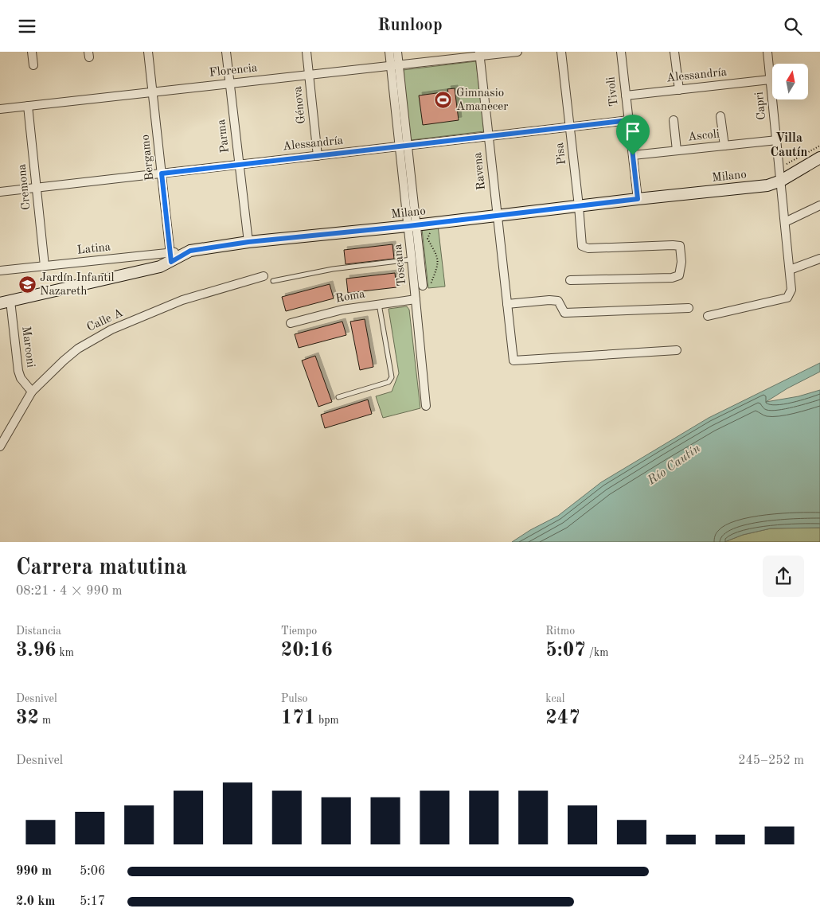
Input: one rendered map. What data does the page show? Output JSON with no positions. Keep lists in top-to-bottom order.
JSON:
{
  "streets": {
    "street": [
      "Florencia",
      "Alessandría",
      "Tivoli",
      "Génova",
      "Capri",
      "Parma",
      "Ascoli",
      "Pisa",
      "Bergamo",
      "Ravena",
      "Milano",
      "Cremona",
      "Latina",
      "Toscana",
      "Roma",
      "Calle A",
      "Marconi"
    ]
  },
  "crossings": [
    ["Florencia", "Génova"],
    ["Florencia", "Parma"],
    ["Florencia", "Bergamo"],
    ["Florencia", "Ravena"],
    ["Florencia", "Cremona"],
    ["Florencia", "Toscana"],
    ["Alessandría", "Tivoli"],
    ["Alessandría", "Génova"],
    ["Alessandría", "Capri"],
    ["Alessandría", "Parma"],
    ["Alessandría", "Pisa"],
    ["Alessandría", "Bergamo"],
    ["Alessandría", "Ravena"],
    ["Alessandría", "Cremona"],
    ["Alessandría", "Toscana"],
    ["Tivoli", "Ascoli"],
    ["Tivoli", "Milano"],
    ["Capri", "Ascoli"],
    ["Capri", "Milano"],
    ["Parma", "Milano"],
    ["Pisa", "Milano"],
    ["Bergamo", "Milano"],
    ["Bergamo", "Latina"],
    ["Ravena", "Milano"],
    ["Milano", "Latina"],
    ["Milano", "Toscana"],
    ["Milano", "Marconi"],
    ["Cremona", "Latina"],
    ["Toscana", "Roma"],
    ["Calle A", "Marconi"]
  ],
  "districts": ["Villa Cautín"],
  "water": ["Río Cautín"],
  "places": {
    "sports": ["Gimnasio Amanecer"],
    "school or university": ["Jardín Infantil Nazareth"]
  },
  "north": "top",
  "page": {
    "header": "Runloop",
    "heading": ["Carrera matutina", "08:21 · 4 × 990 m"],
    "stats": [
      ["Distancia", "3.96 km"],
      ["Tiempo", "20:16"],
      ["Ritmo", "5:07 /km"],
      ["Desnivel", "32 m"],
      ["Pulso", "171 bpm"],
      ["kcal", "247"]
    ],
    "chart": ["Desnivel", "245–252 m"],
    "list": [
      {
        "name": "990 m",
        "note": "5:06"
      },
      {
        "name": "2.0 km",
        "note": "5:17"
      }
    ]
  }
}
